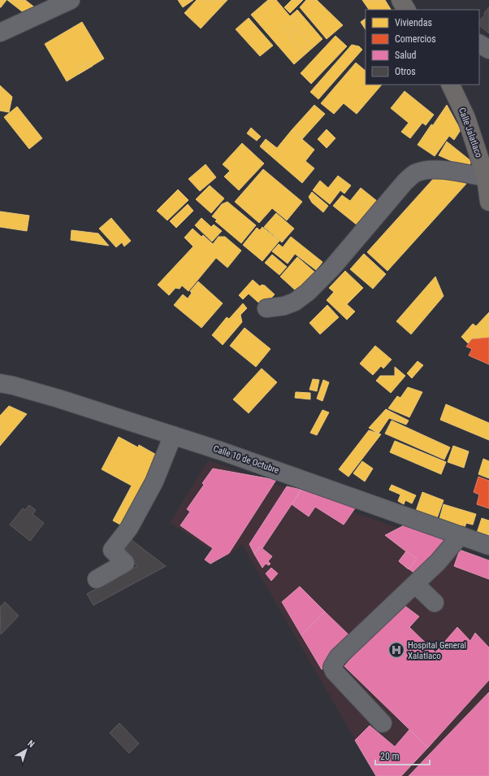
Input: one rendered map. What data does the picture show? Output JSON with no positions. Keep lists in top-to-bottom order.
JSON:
{
  "streets": {
    "main road": ["Calle Jalatlaco"],
    "street": ["Calle 10 de Octubre"]
  },
  "places": {
    "hospital": ["Hospital General Xalatlaco"]
  },
  "legend": [
    "Viviendas",
    "Comercios",
    "Salud",
    "Otros"
  ],
  "scale_bar": "20 m",
  "north": "top right"
}
